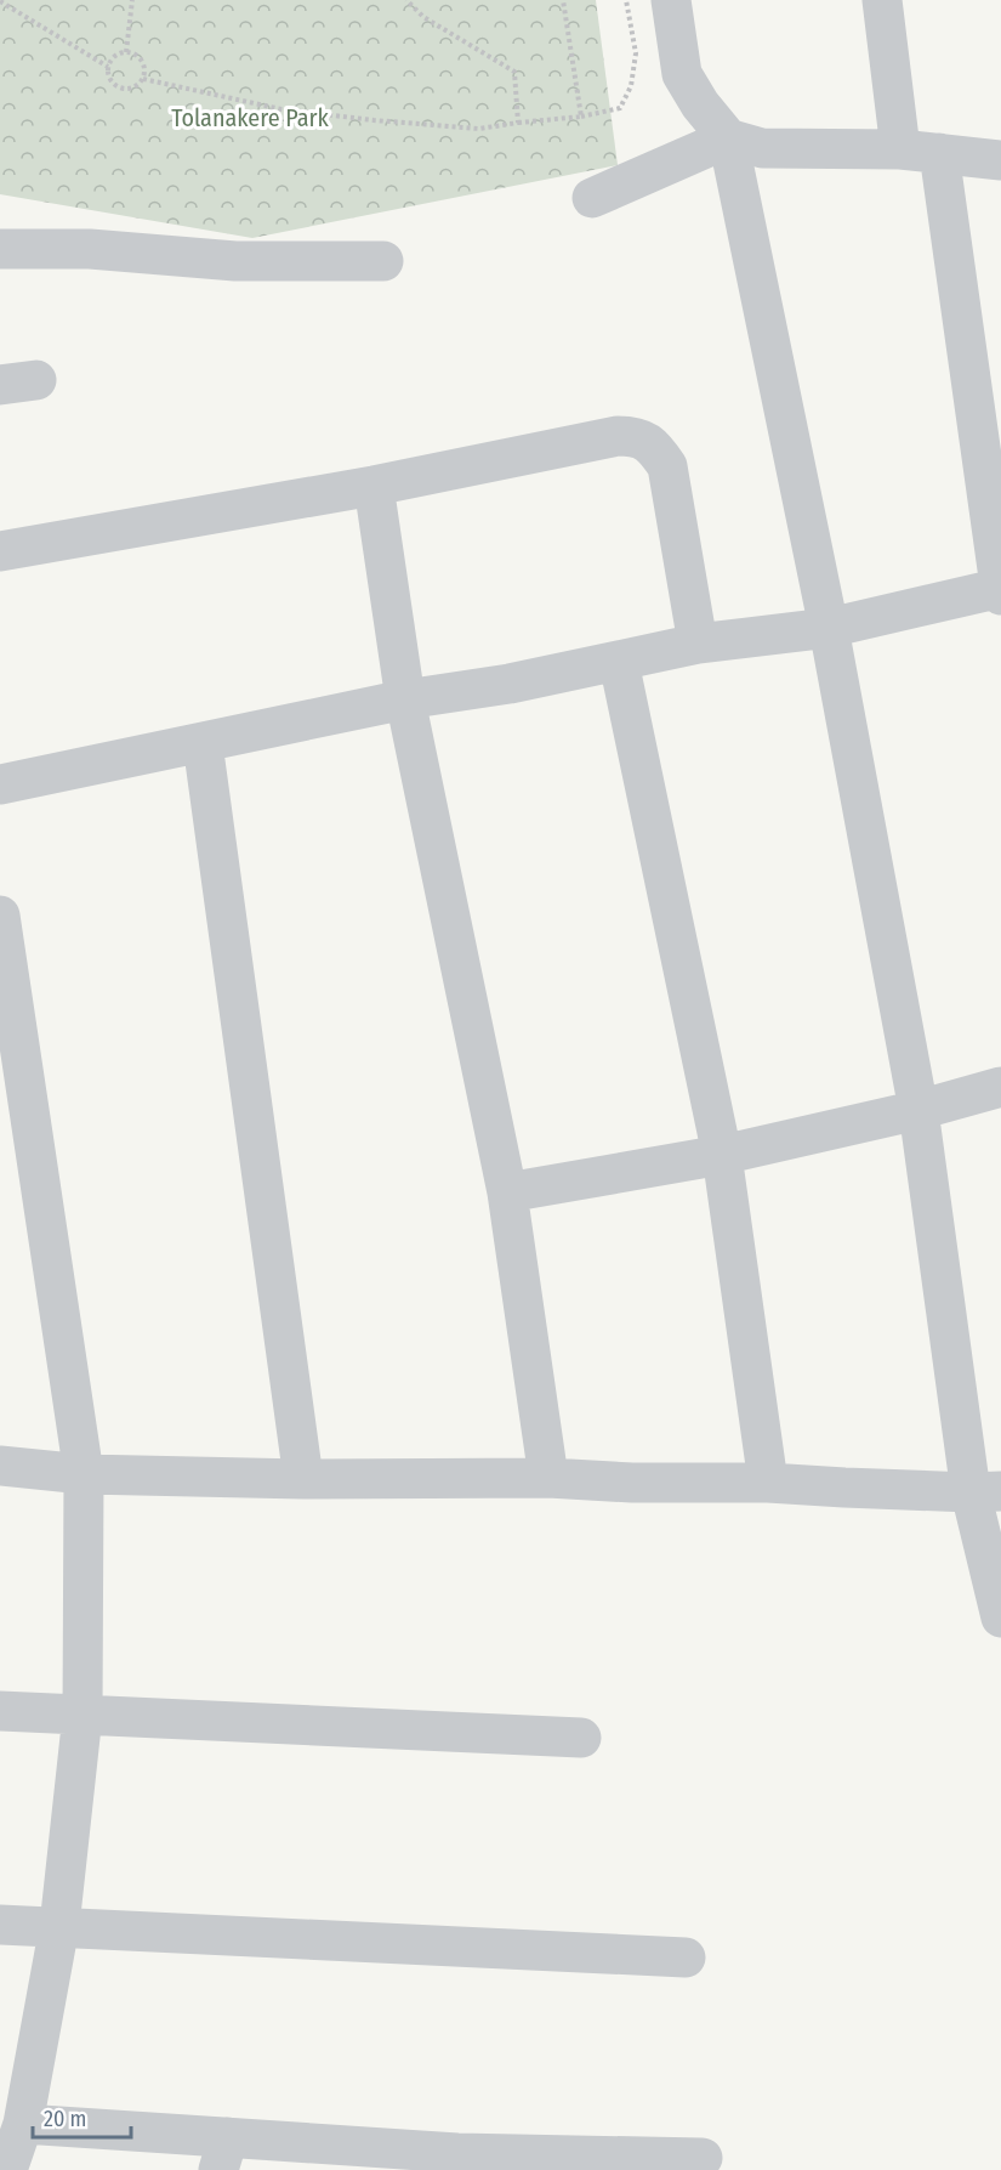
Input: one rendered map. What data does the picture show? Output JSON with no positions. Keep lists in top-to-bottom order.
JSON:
{
  "parks": ["Tolanakere Park"],
  "scale_bar": "20 m"
}
